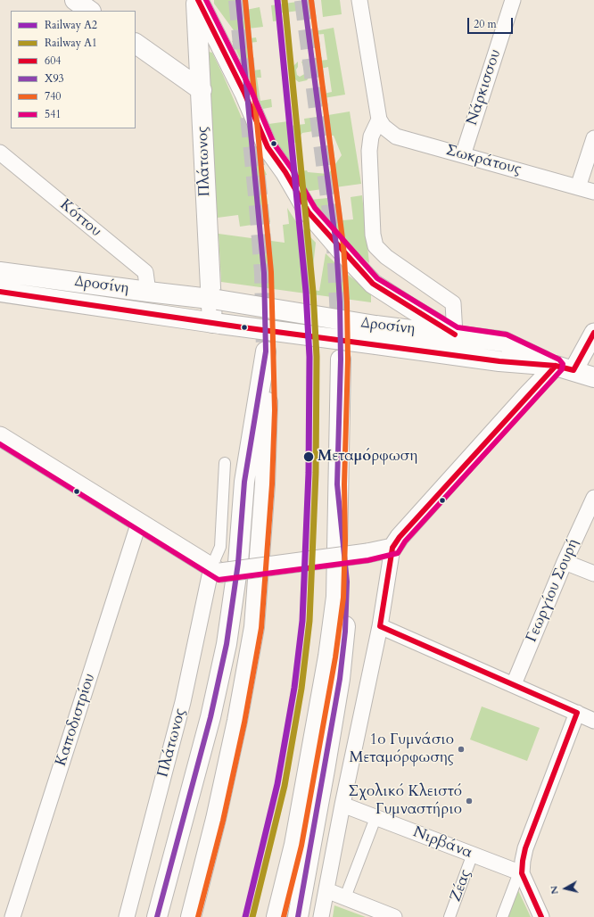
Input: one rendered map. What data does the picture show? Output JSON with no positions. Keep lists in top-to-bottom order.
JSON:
{
  "streets": {
    "main road": ["Πλάτωνος", "Δροσίνη"],
    "street": [
      "Νάρκισσου",
      "Σωκράτους",
      "Κόττου",
      "Γεωργίου Σουρή",
      "Καποδιστρίου",
      "Νιρβάνα",
      "Ζέας"
    ]
  },
  "crossings": [
    ["Νάρκισσου", "Σωκράτους"],
    ["Πλάτωνος", "Δροσίνη"],
    ["Κόττου", "Δροσίνη"],
    ["Νιρβάνα", "Ζέας"]
  ],
  "places": ["Μεταμόρφωση", "1ο Γυμνάσιο Μεταμόρφωσης", "Σχολικό Κλειστό Γυμναστήριο"],
  "lines": [
    "rail line A2",
    "rail line A1",
    "transit line 604",
    "transit line X93",
    "transit line 740",
    "transit line 541"
  ],
  "legend": [
    "Railway A2",
    "Railway A1",
    "604",
    "X93",
    "740",
    "541"
  ],
  "scale_bar": "20 m",
  "north": "left"
}
